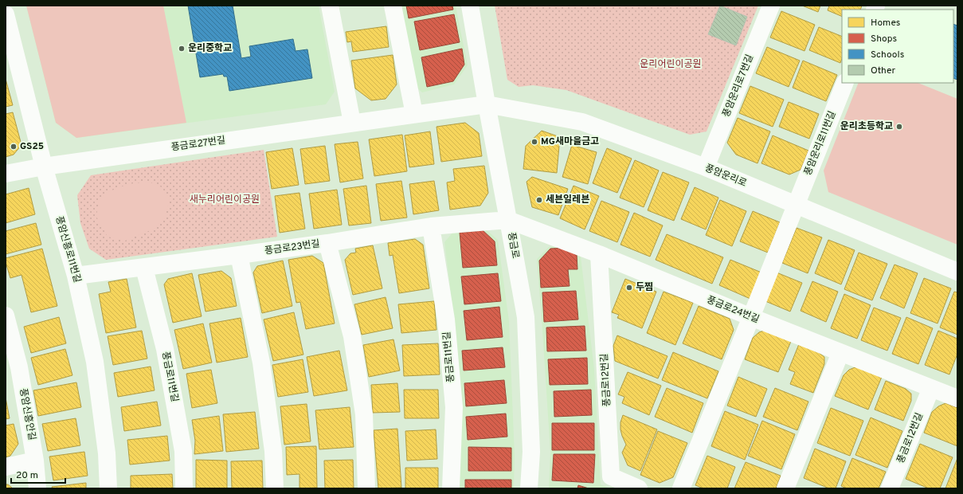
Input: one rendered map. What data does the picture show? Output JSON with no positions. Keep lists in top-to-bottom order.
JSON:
{
  "streets": {
    "street": [
      "풍암운리로7번길",
      "풍암운리로11번길",
      "풍금로27번길",
      "풍암운리로",
      "풍금로",
      "풍금로23번길",
      "풍암신흥로11번길",
      "풍금로24번길",
      "풍금로11번길",
      "풍금로12번길",
      "풍암신흥안길"
    ]
  },
  "crossings": [
    ["풍암운리로7번길", "풍암운리로"],
    ["풍암운리로11번길", "풍암운리로"],
    ["풍암운리로11번길", "풍금로24번길"],
    ["풍금로27번길", "풍암운리로"],
    ["풍금로27번길", "풍금로"],
    ["풍금로27번길", "풍암신흥로11번길"],
    ["풍암운리로", "풍금로"],
    ["풍금로", "풍금로23번길"],
    ["풍금로", "풍금로24번길"],
    ["풍금로23번길", "풍암신흥로11번길"],
    ["풍금로23번길", "풍금로24번길"],
    ["풍금로23번길", "풍금로11번길"],
    ["풍금로24번길", "풍금로12번길"]
  ],
  "parks": ["운리어린이공원", "새누리어린이공원"],
  "places": [
    "운리중학교",
    "운리초등학교",
    "MG새마을금고",
    "GS25",
    "세븐일레븐",
    "두찜"
  ],
  "legend": [
    "Homes",
    "Shops",
    "Schools",
    "Other"
  ],
  "scale_bar": "20 m"
}
